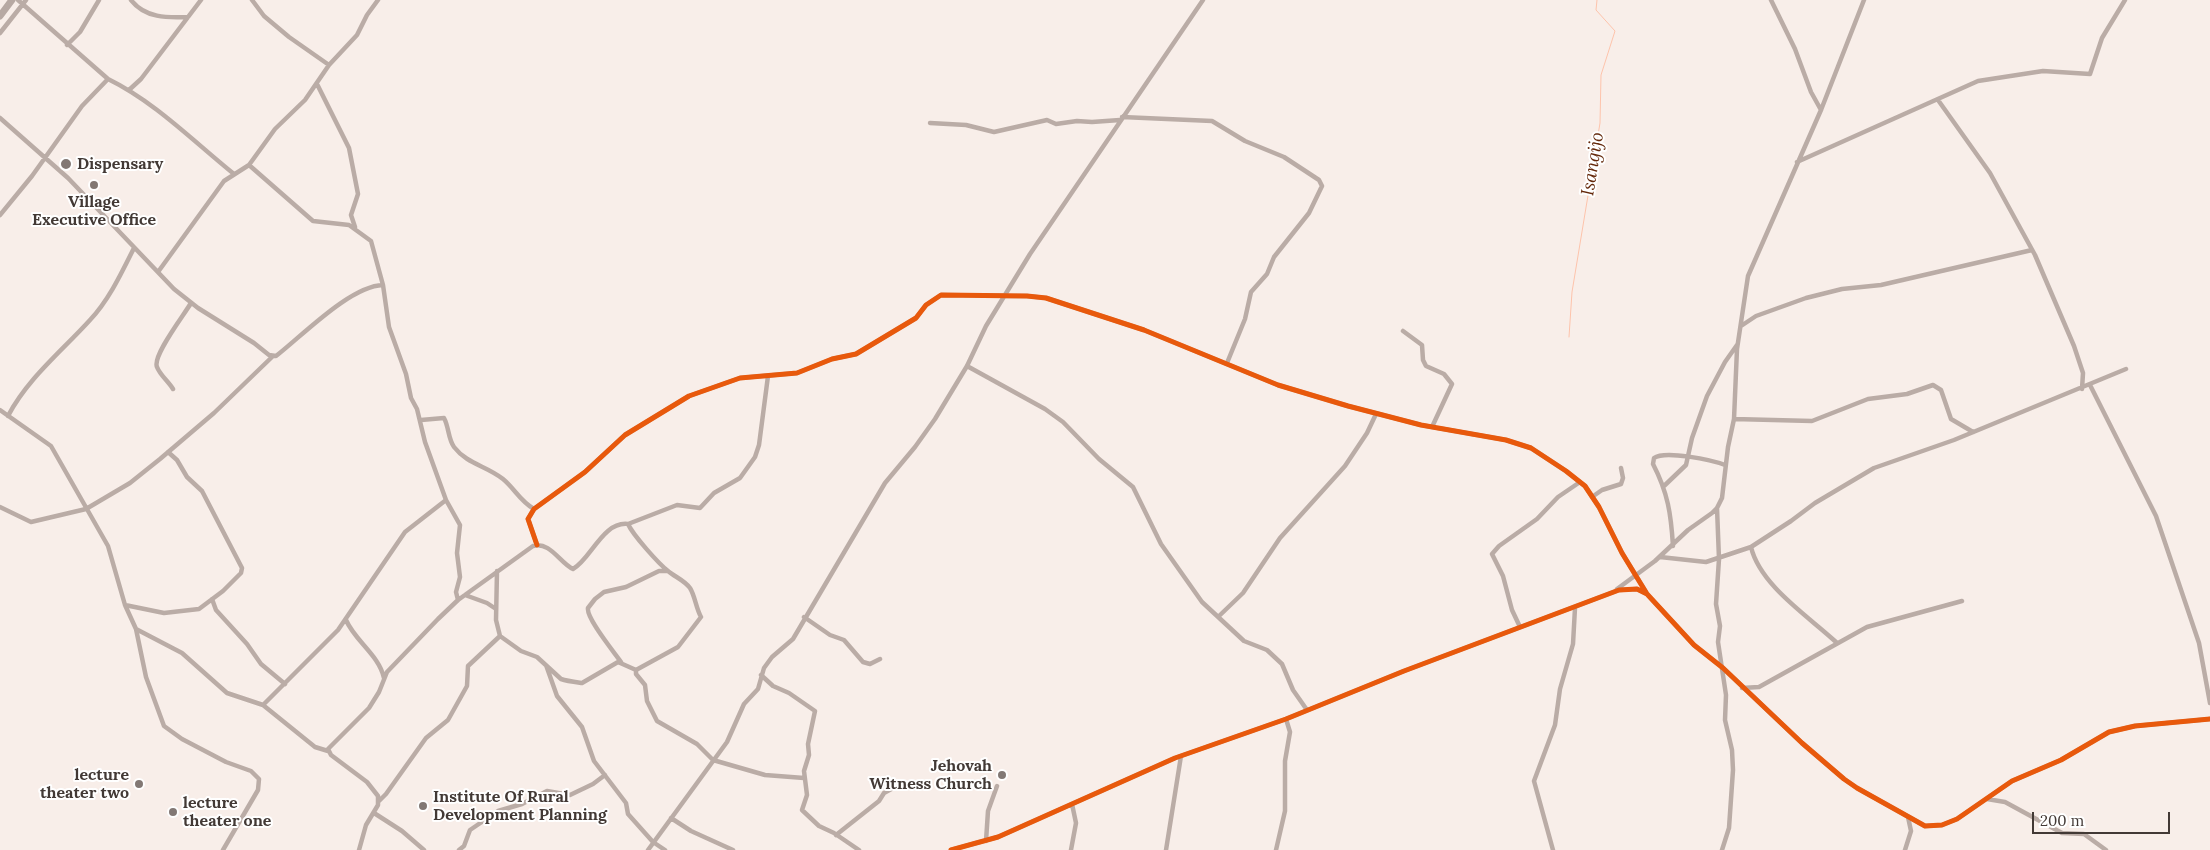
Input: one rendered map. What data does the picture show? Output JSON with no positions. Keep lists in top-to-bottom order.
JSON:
{
  "water": ["Isangijo"],
  "places": [
    "Dispensary",
    "Village Executive Office",
    "Jehovah Witness Church",
    "lecture theater two",
    "Institute Of Rural Development Planning",
    "lecture theater one"
  ],
  "scale_bar": "200 m"
}
